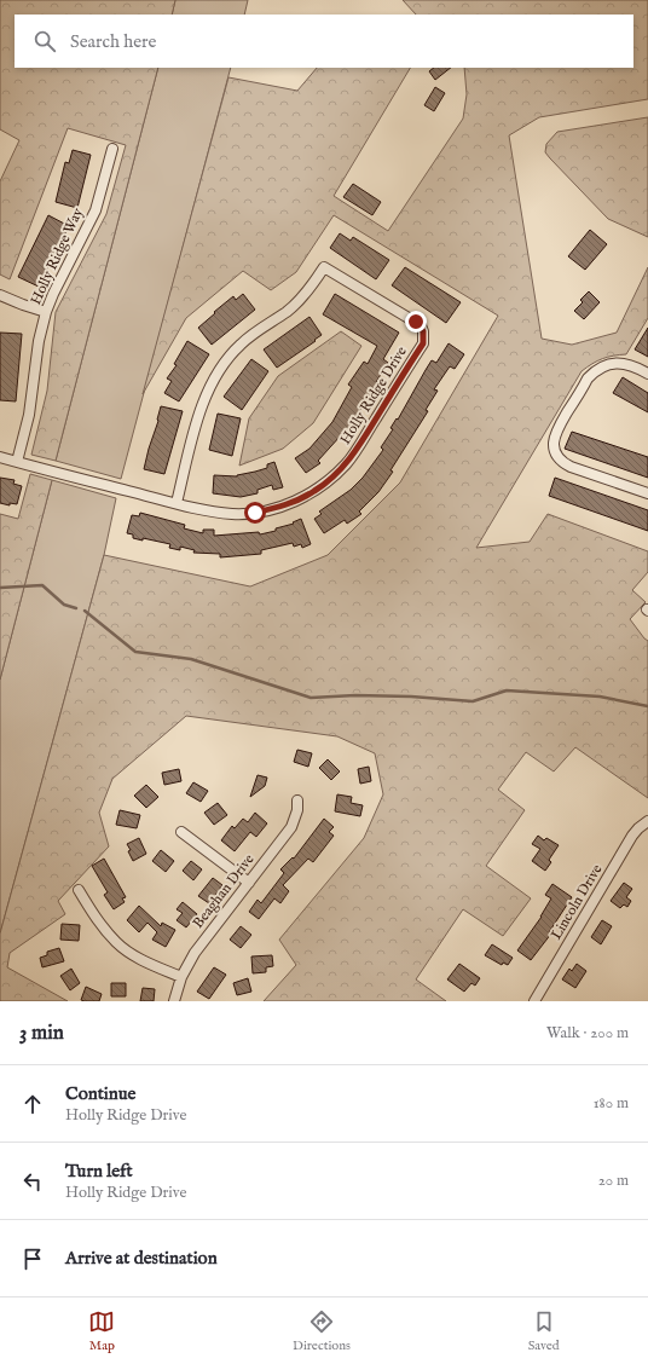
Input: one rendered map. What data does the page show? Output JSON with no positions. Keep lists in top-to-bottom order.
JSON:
{
  "streets": {
    "street": [
      "Holly Ridge Way",
      "Holly Ridge Drive",
      "Beaghan Drive",
      "Lincoln Drive"
    ]
  },
  "crossings": [
    ["Holly Ridge Way", "Holly Ridge Drive"]
  ],
  "page": {
    "search": "Search here",
    "heading": ["3 min", "Walk · 200 m"],
    "list": [
      ["Continue", "Holly Ridge Drive", "180 m"],
      ["Turn left", "Holly Ridge Drive", "20 m"],
      "Arrive at destination"
    ],
    "nav": ["Map", "Directions", "Saved"]
  }
}
